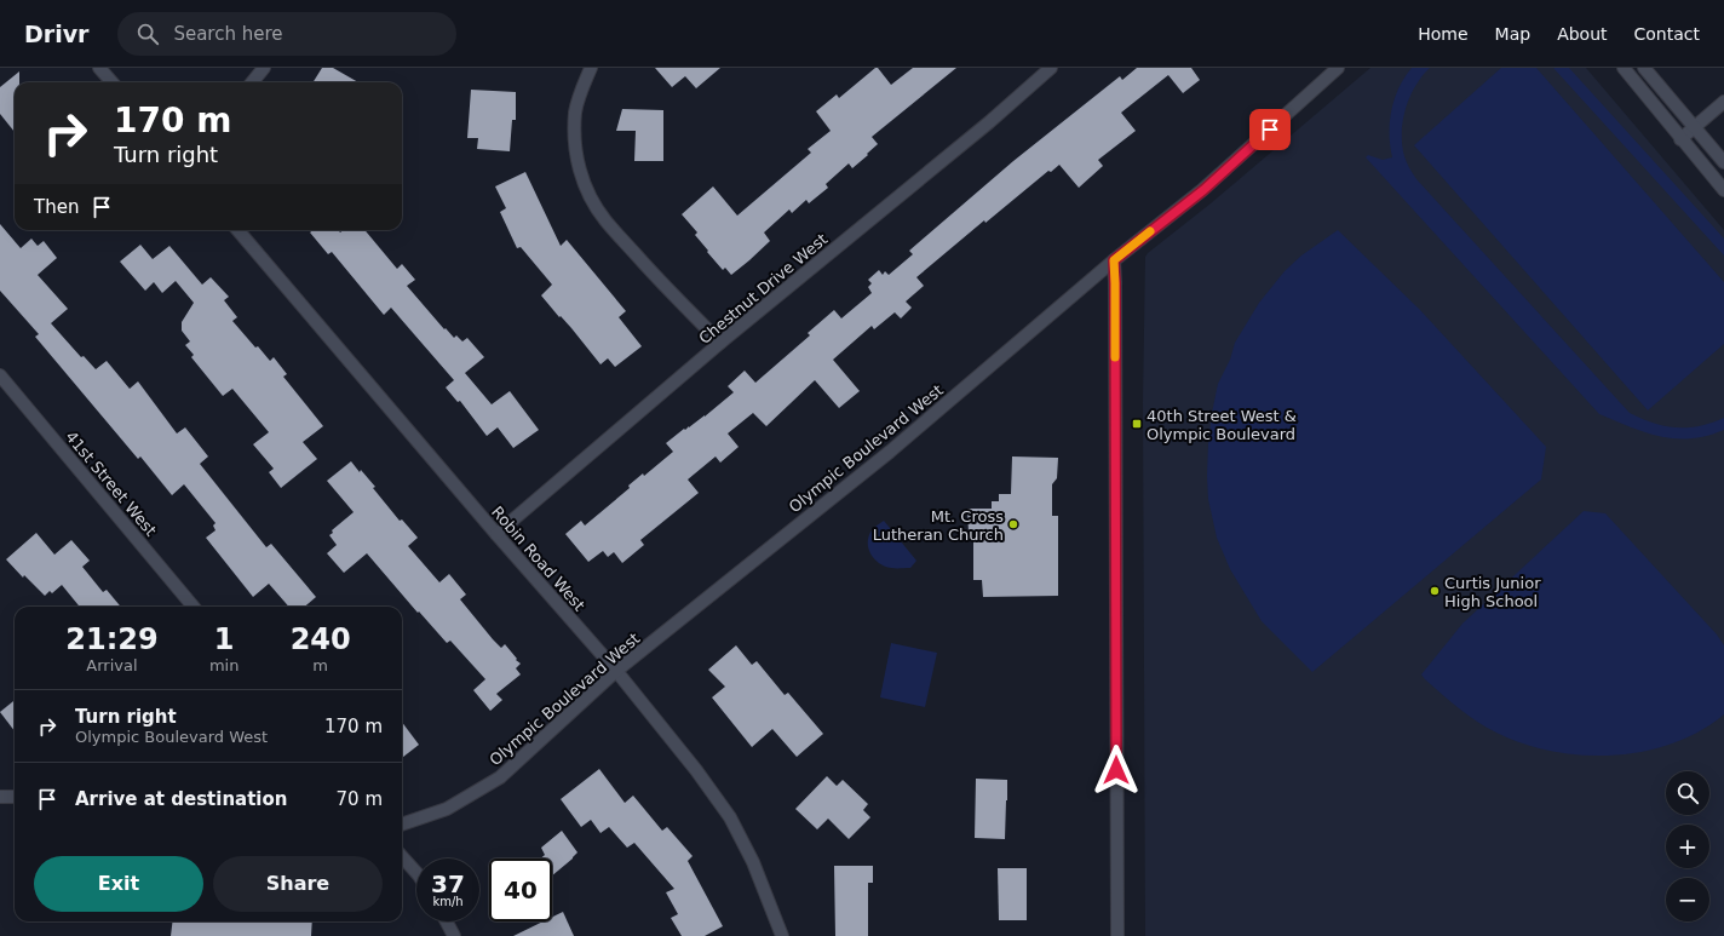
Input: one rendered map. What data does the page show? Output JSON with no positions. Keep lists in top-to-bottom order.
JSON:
{
  "streets": {
    "street": [
      "Chestnut Drive West",
      "Olympic Boulevard West",
      "41st Street West",
      "Robin Road West"
    ]
  },
  "crossings": [
    ["Chestnut Drive West", "Robin Road West"],
    ["Olympic Boulevard West", "Robin Road West"]
  ],
  "places": {
    "transit": ["40th Street West & Olympic Boulevard"],
    "other": ["Mt. Cross Lutheran Church", "Curtis Junior High School"]
  },
  "page": {
    "header": "Drivr",
    "search": "Search here",
    "nav": [
      "Home",
      "Map",
      "About",
      "Contact"
    ],
    "turn": ["170 m", "Turn right"],
    "then": "Then",
    "eta": [
      "21:29",
      "Arrival",
      "1",
      "min",
      "240",
      "m"
    ],
    "list": [
      {
        "name": "Turn right",
        "note": "Olympic Boulevard West",
        "value": "170 m"
      },
      {
        "name": "Arrive at destination",
        "value": "70 m"
      }
    ],
    "map_buttons": ["+", "−"],
    "buttons": ["Exit", "Share"],
    "speed": "37 km/h",
    "limit": "40"
  }
}
